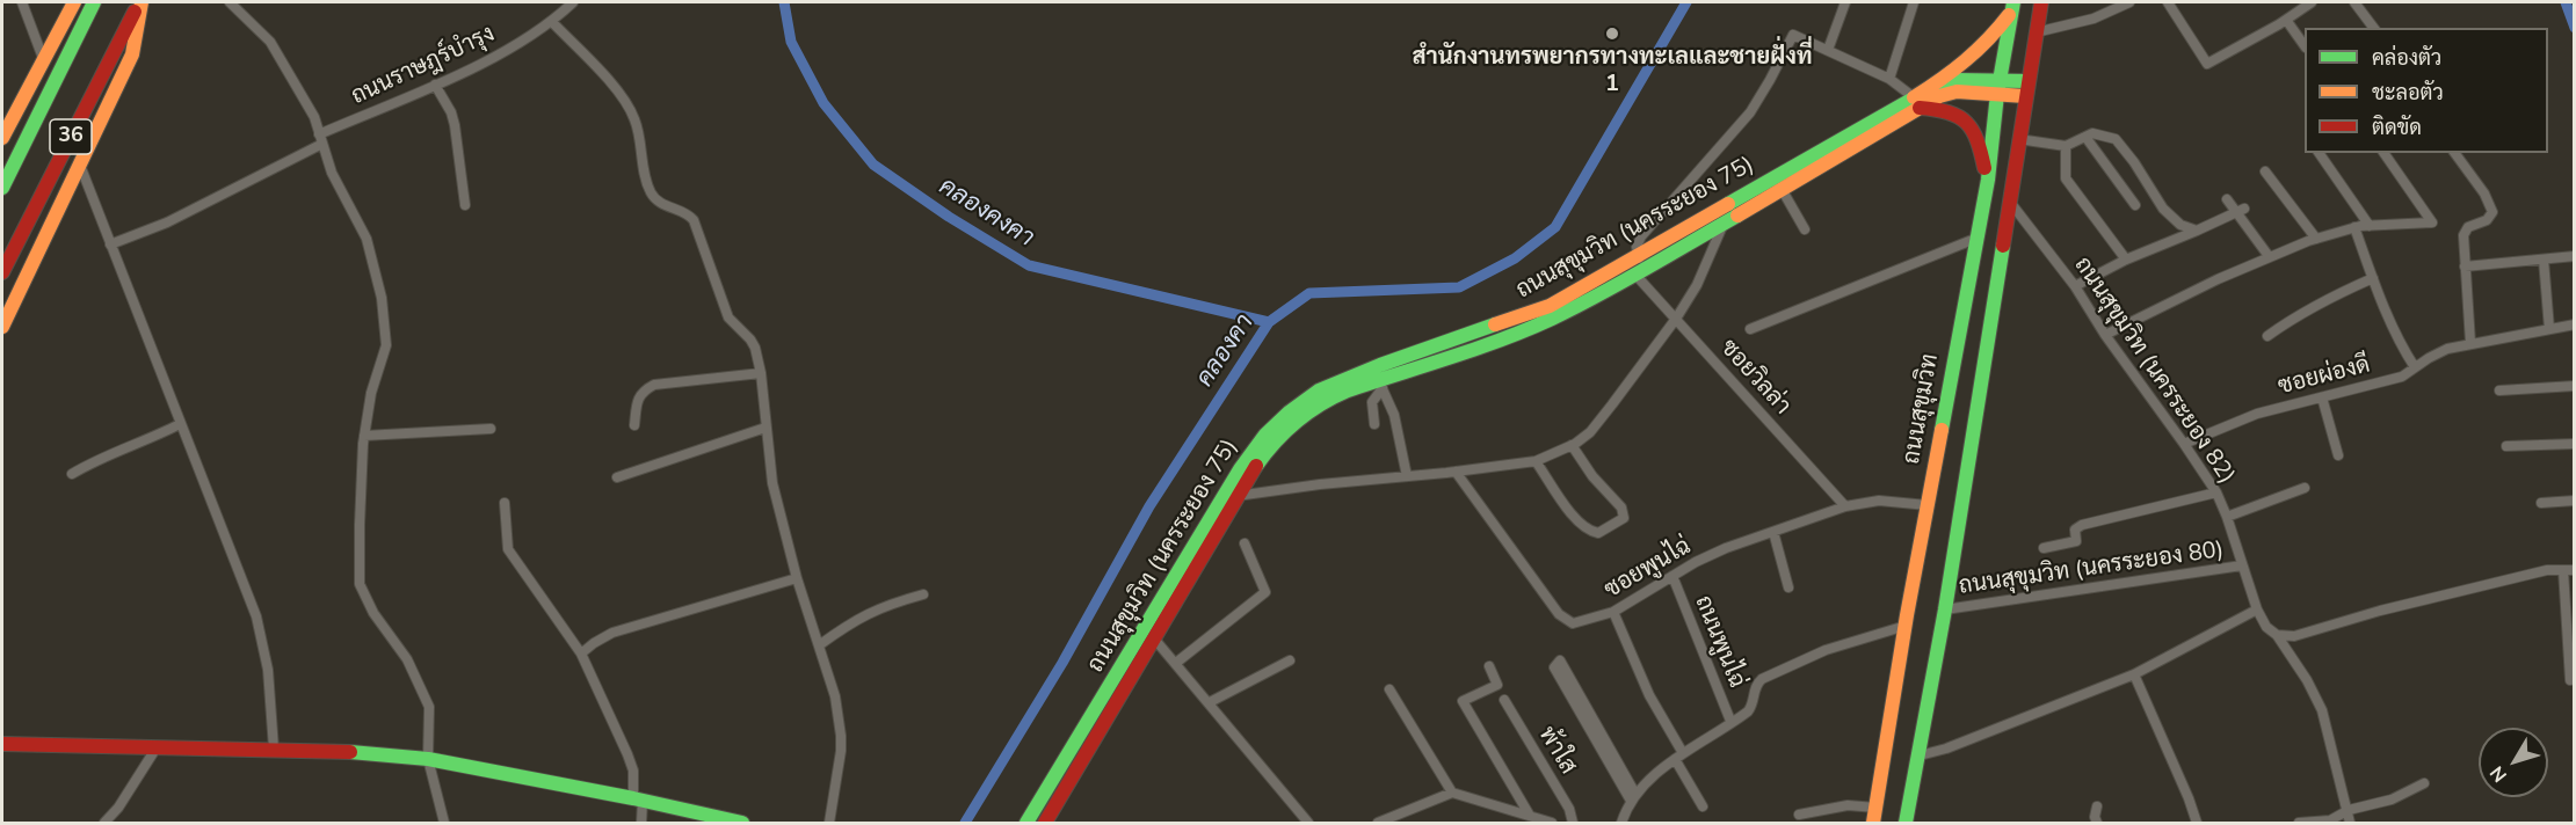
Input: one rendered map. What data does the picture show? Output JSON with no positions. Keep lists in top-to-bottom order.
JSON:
{
  "streets": {
    "main road": ["36", "ถนนสุขุมวิท (นครระยอง 75)", "ถนนสุขุมวิท"],
    "street": [
      "ถนนราษฎร์บำรุง",
      "ถนนสุขุมวิท (นครระยอง 82)",
      "ซอยผ่องดี",
      "ซอยวิลล่า",
      "ซอยพูนไฉ่",
      "ถนนสุขุมวิท (นครระยอง 80)",
      "ถนนพูนไฉ่",
      "พ้าใส"
    ]
  },
  "crossings": [
    ["ถนนสุขุมวิท (นครระยอง 75)", "ซอยวิลล่า"],
    ["ถนนสุขุมวิท (นครระยอง 75)", "ถนนสุขุมวิท"],
    ["ถนนสุขุมวิท (นครระยอง 82)", "ซอยผ่องดี"],
    ["ถนนสุขุมวิท (นครระยอง 82)", "ถนนสุขุมวิท (นครระยอง 80)"],
    ["ซอยวิลล่า", "ซอยพูนไฉ่"],
    ["ถนนสุขุมวิท", "ซอยพูนไฉ่"],
    ["ซอยพูนไฉ่", "ถนนพูนไฉ่"]
  ],
  "water": ["คลองคงคา", "คลองคา"],
  "places": ["สำนักงานทรพยากรทางทะเลและชายฝั่งที่ 1"],
  "legend": ["คล่องตัว", "ชะลอตัว", "ติดขัด"],
  "north": "bottom left"
}
